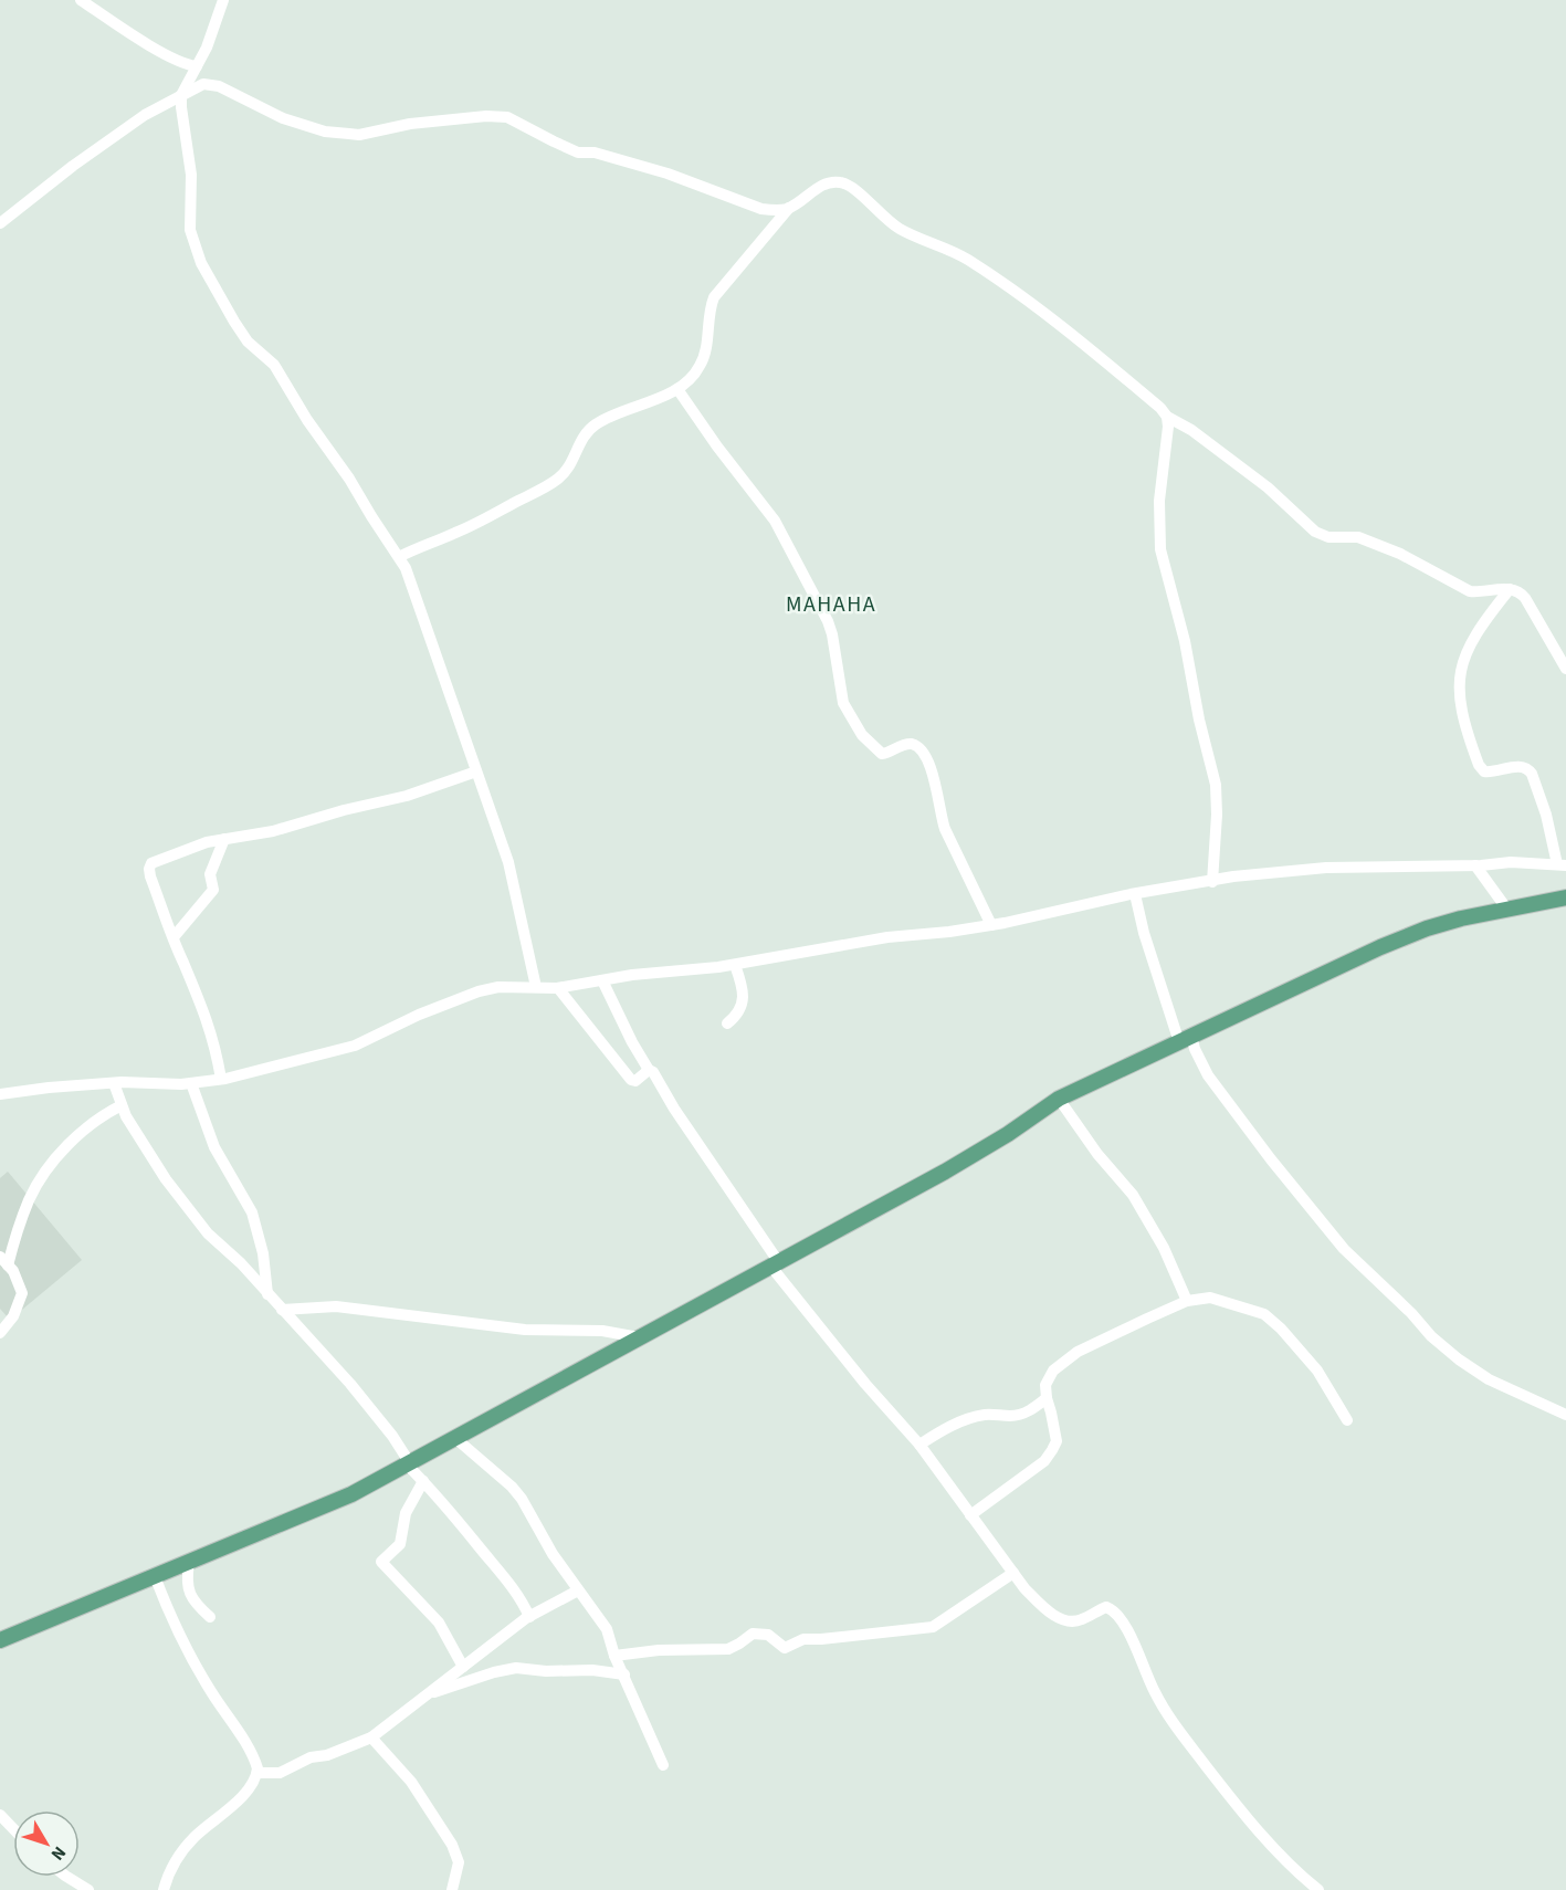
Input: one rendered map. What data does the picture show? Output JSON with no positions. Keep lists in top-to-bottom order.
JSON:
{
  "districts": ["MAHAHA"],
  "north": "bottom right"
}
